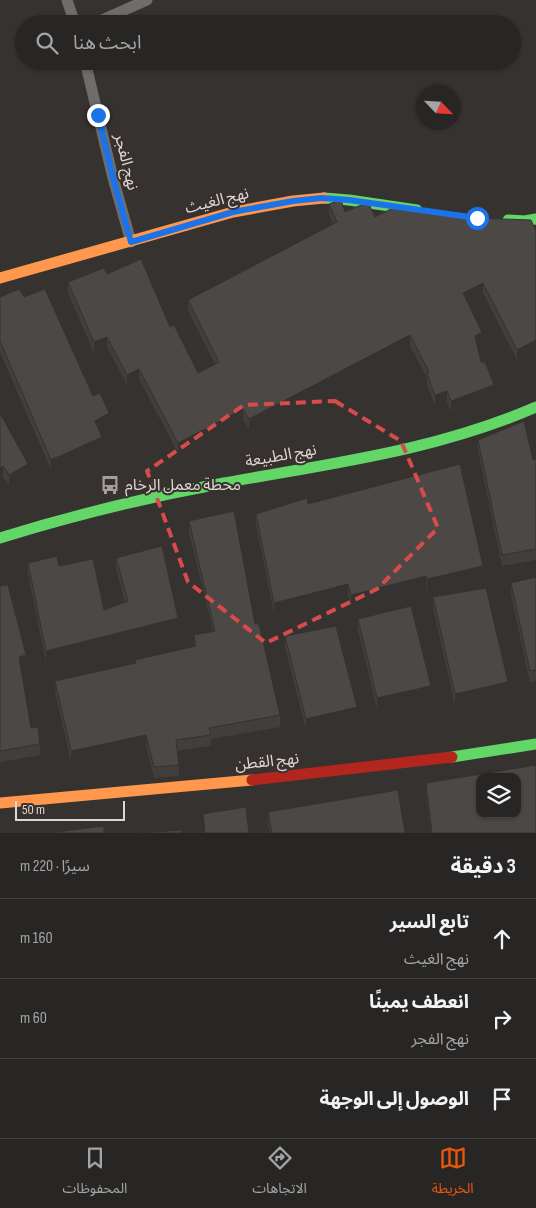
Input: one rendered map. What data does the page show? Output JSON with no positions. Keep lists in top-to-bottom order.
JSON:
{
  "streets": {
    "street": [
      "نهج الفجر",
      "نهج الغيث",
      "نهج الطبيعة",
      "نهج القطن"
    ]
  },
  "crossings": [
    ["نهج الفجر", "نهج الغيث"]
  ],
  "places": {
    "bus stop": ["محطة معمل الرخام"]
  },
  "scale_bar": "50 m",
  "north": "bottom right",
  "page": {
    "search": "ابحث هنا",
    "scale": "50 m",
    "heading": ["3 دقيقة", "سيرًا · 220 m"],
    "list": [
      ["تابع السير", "نهج الغيث", "160 m"],
      ["انعطف يمينًا", "نهج الفجر", "60 m"],
      "الوصول إلى الوجهة"
    ],
    "nav": ["الخريطة", "الاتجاهات", "المحفوظات"]
  }
}
